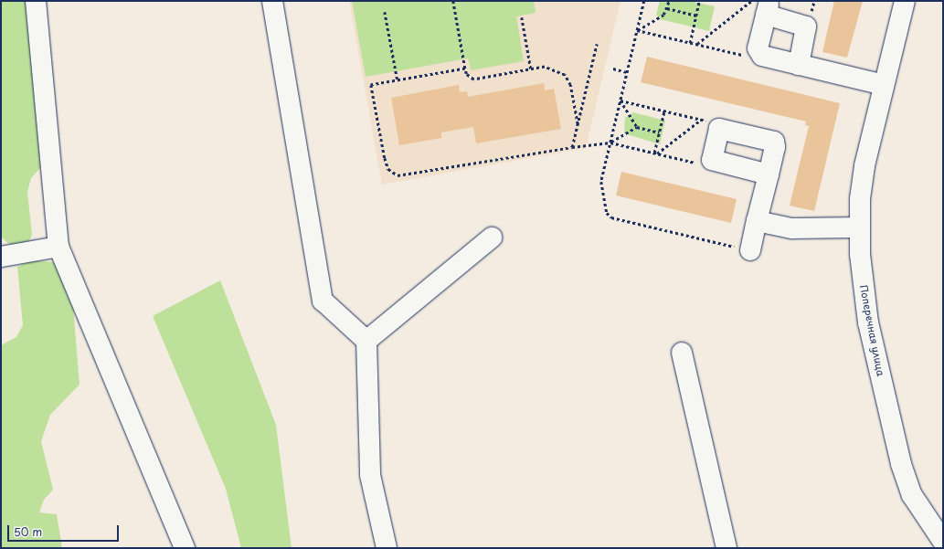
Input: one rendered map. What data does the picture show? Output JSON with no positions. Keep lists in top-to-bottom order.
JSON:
{
  "streets": {
    "street": ["Поперечная улица"]
  },
  "scale_bar": "50 m"
}
